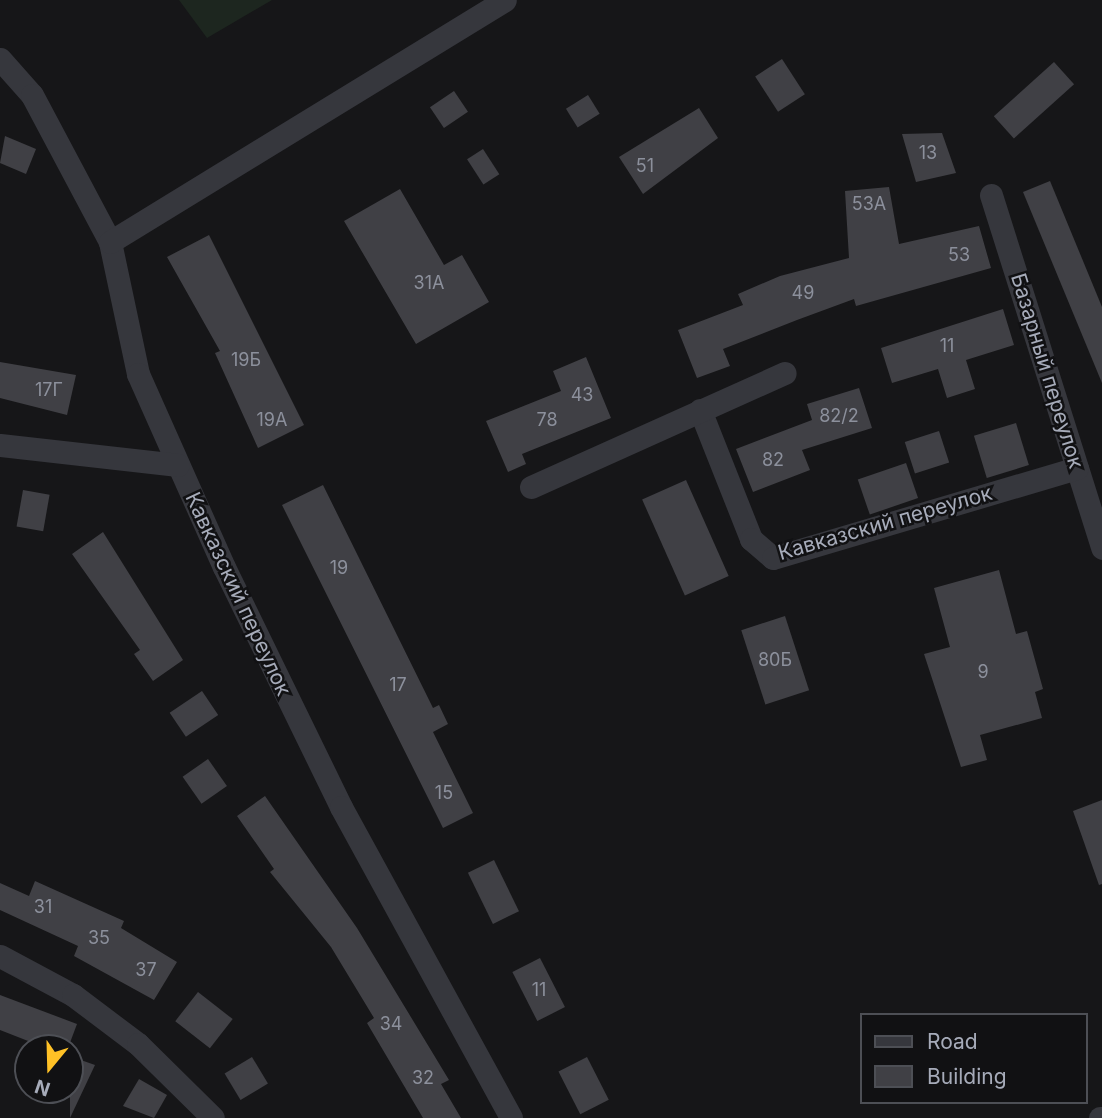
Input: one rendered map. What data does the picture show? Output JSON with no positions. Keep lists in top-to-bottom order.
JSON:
{
  "streets": {
    "street": ["Базарный переулок", "Кавказский переулок"]
  },
  "crossings": [
    ["Базарный переулок", "Кавказский переулок"]
  ],
  "house_numbers": [
    "13",
    "51",
    "53А",
    "53",
    "31А",
    "49",
    "11",
    "19Б",
    "17Г",
    "43",
    "82/2",
    "19А",
    "78",
    "82",
    "19",
    "80Б",
    "9",
    "17",
    "15",
    "31",
    "35",
    "37",
    "11",
    "34",
    "32"
  ],
  "legend": ["Road", "Building"],
  "north": "bottom"
}
